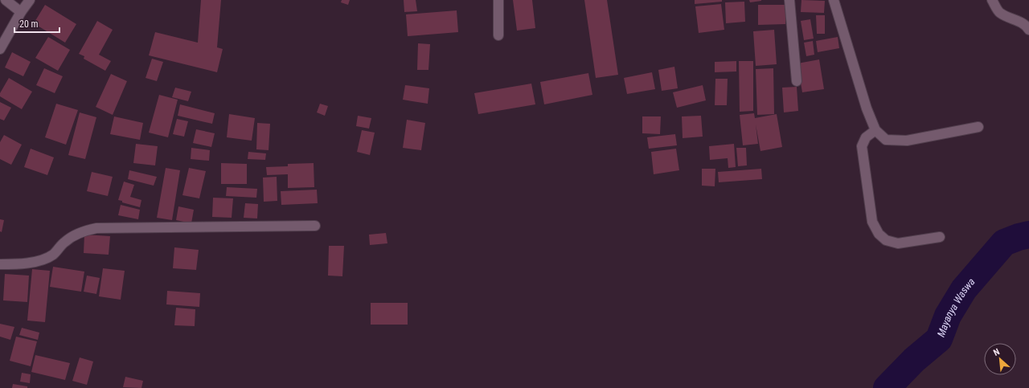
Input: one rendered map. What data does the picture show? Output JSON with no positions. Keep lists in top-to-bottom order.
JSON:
{
  "water": ["Mayanya Waswa"],
  "scale_bar": "20 m",
  "north": "top left"
}
